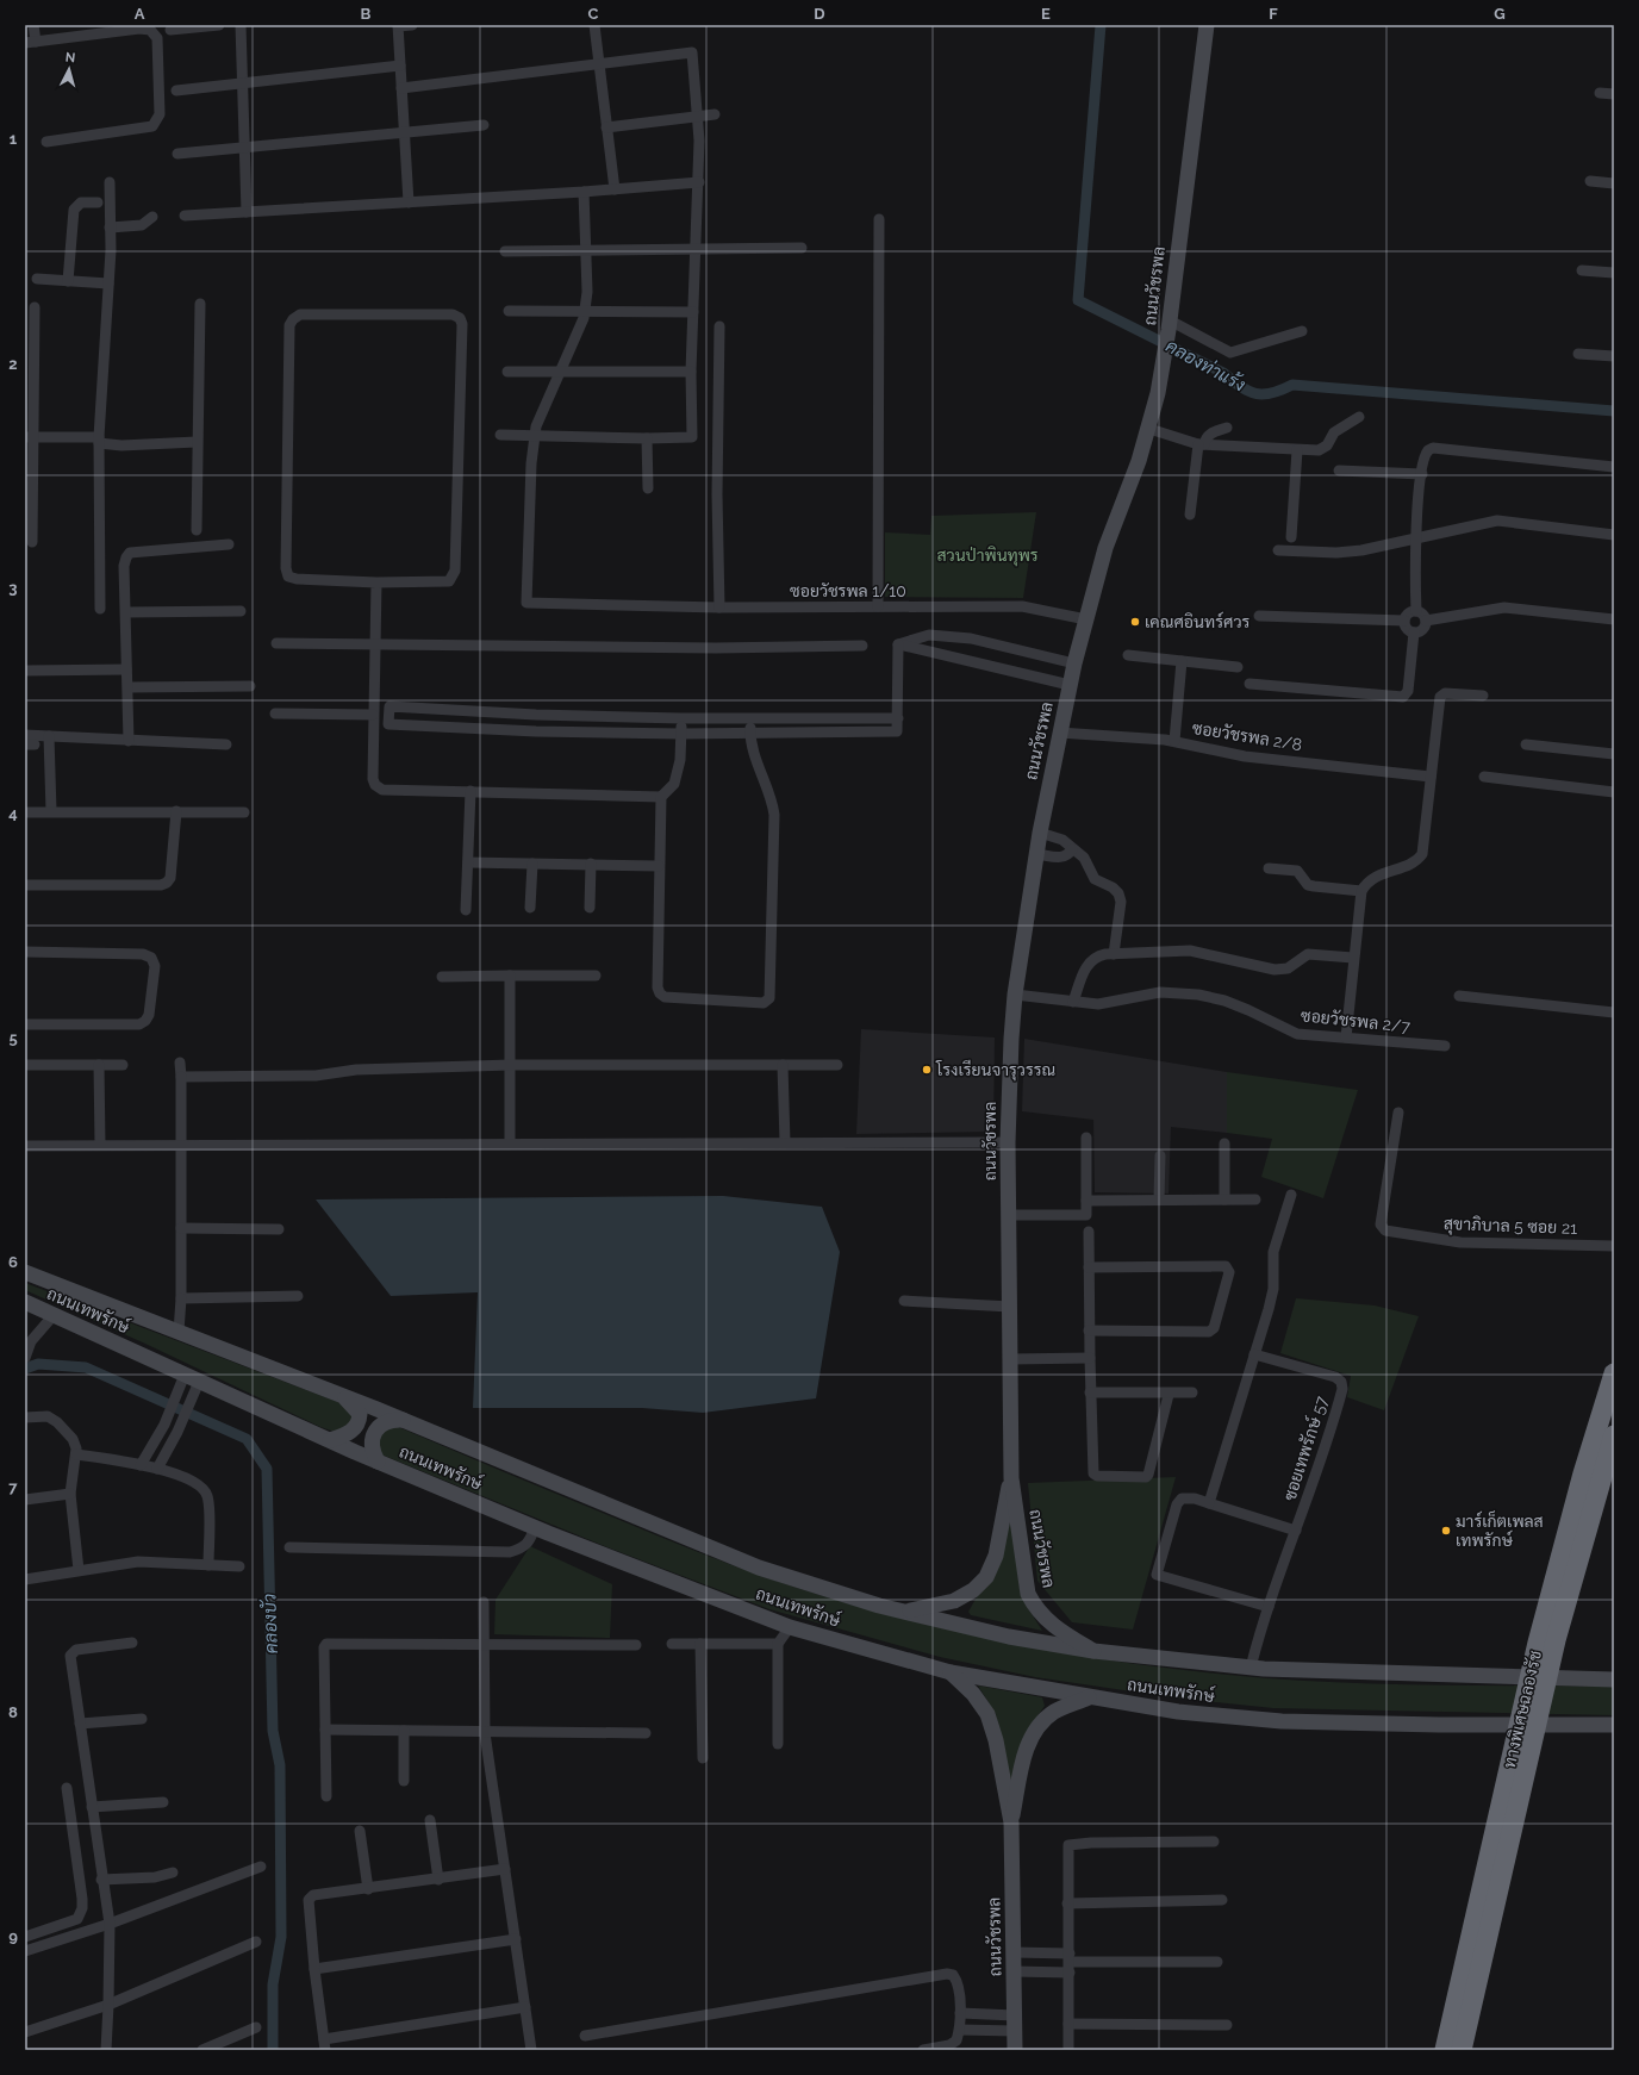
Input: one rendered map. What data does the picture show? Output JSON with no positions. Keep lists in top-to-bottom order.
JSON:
{
  "streets": {
    "highway": ["ทางพิเศษฉลองรัช"],
    "main road": ["ถนนวัชรพล", "ถนนเทพรักษ์"],
    "street": [
      "ซอยวัชรพล 1/10",
      "ซอยวัชรพล 2/8",
      "ซอยวัชรพล 2/7",
      "สุขาภิบาล 5 ซอย 21",
      "ซอยเทพรักษ์ 57"
    ]
  },
  "crossings": [
    ["ถนนวัชรพล", "ซอยวัชรพล 1/10"],
    ["ถนนวัชรพล", "ซอยวัชรพล 2/8"],
    ["ถนนวัชรพล", "ซอยวัชรพล 2/7"],
    ["ถนนวัชรพล", "ถนนเทพรักษ์"],
    ["ถนนเทพรักษ์", "ซอยเทพรักษ์ 57"]
  ],
  "water": ["คลองท่าแร้ง", "คลองบัว"],
  "parks": ["สวนป่าพินทุพร"],
  "places": ["เคณศอินทร์ศวร", "โรงเรียนจารุวรรณ", "มาร์เก็ตเพลส เทพรักษ์"],
  "north": "top",
  "grid": {
    "columns": [
      "A",
      "B",
      "C",
      "D",
      "E",
      "F",
      "G"
    ],
    "rows": [
      "1",
      "2",
      "3",
      "4",
      "5",
      "6",
      "7",
      "8",
      "9"
    ]
  }
}
